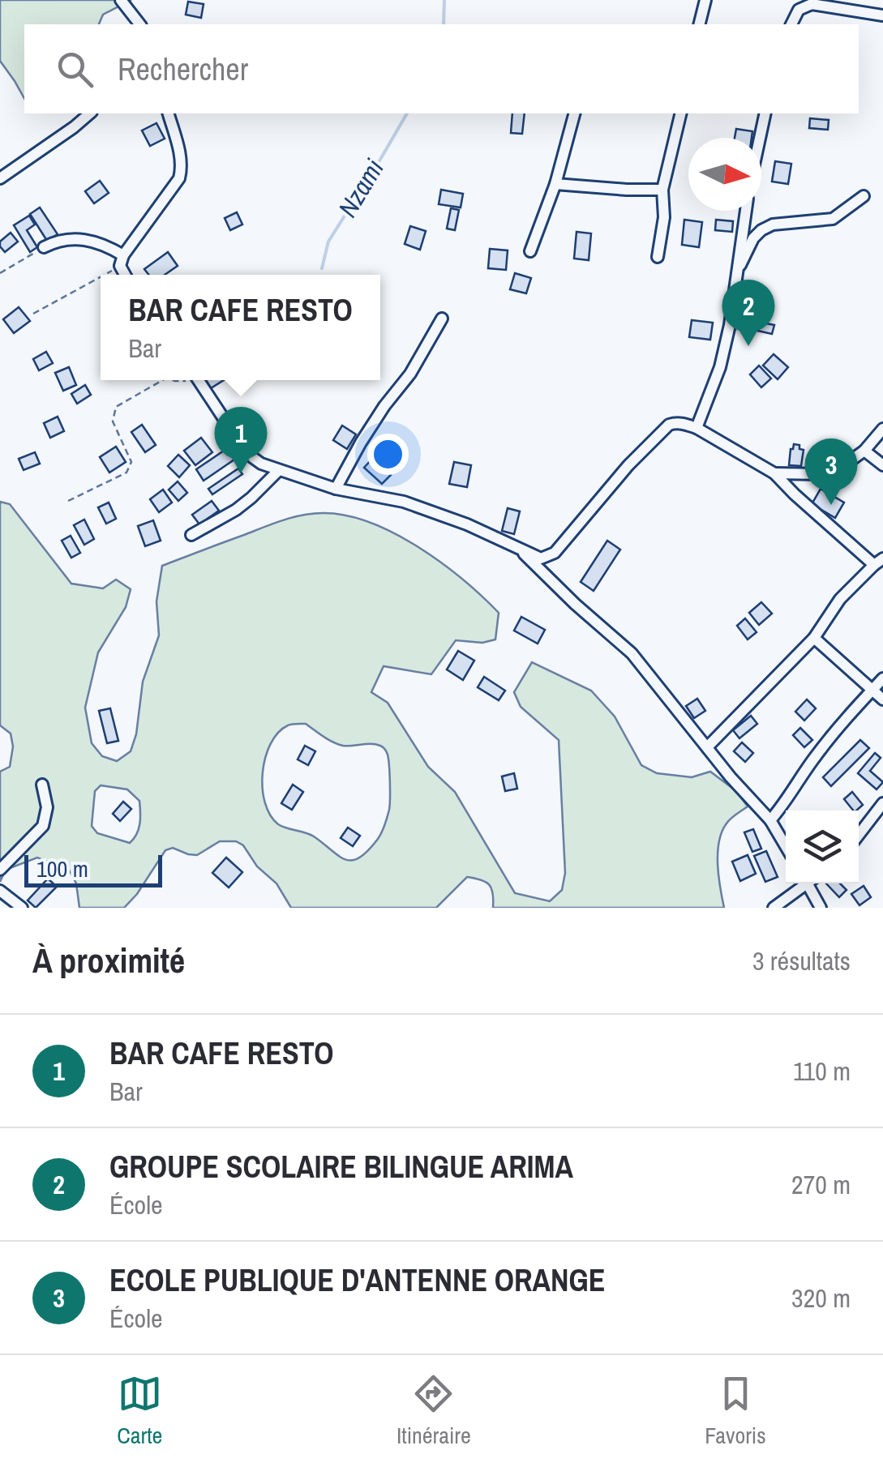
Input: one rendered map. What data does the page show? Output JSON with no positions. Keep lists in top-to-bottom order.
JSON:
{
  "water": ["Nzami"],
  "scale_bar": "100 m",
  "north": "right",
  "page": {
    "search": "Rechercher",
    "popup": ["BAR CAFE RESTO", "Bar"],
    "pins": ["2", "1", "3"],
    "scale": "100 m",
    "heading": ["À proximité", "3 résultats"],
    "list": [
      {
        "mark": "1",
        "name": "BAR CAFE RESTO",
        "note": "Bar",
        "value": "110 m"
      },
      {
        "mark": "2",
        "name": "GROUPE SCOLAIRE BILINGUE ARIMA",
        "note": "École",
        "value": "270 m"
      },
      {
        "mark": "3",
        "name": "ECOLE PUBLIQUE D'ANTENNE ORANGE",
        "note": "École",
        "value": "320 m"
      }
    ],
    "nav": ["Carte", "Itinéraire", "Favoris"]
  }
}
